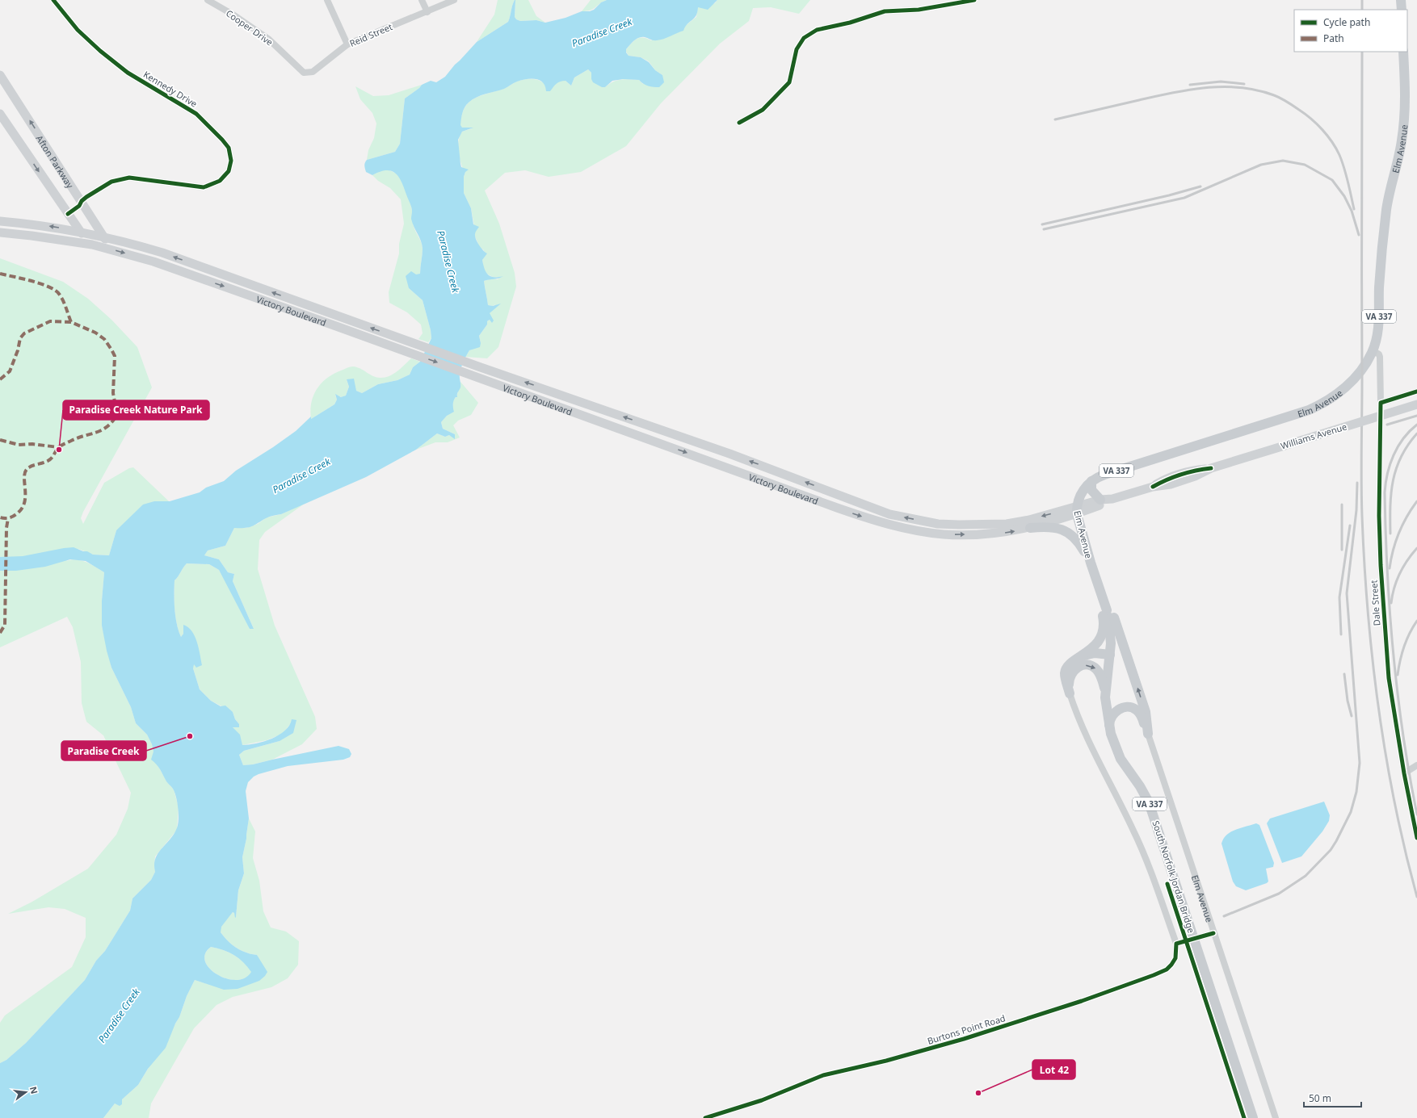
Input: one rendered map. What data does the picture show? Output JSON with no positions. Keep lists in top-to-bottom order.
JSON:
{
  "streets": {
    "main road": [
      "Elm Avenue",
      "Afton Parkway",
      "Victory Boulevard",
      "VA 337",
      "Williams Avenue",
      "South Norfolk Jordan Bridge"
    ],
    "street": [
      "Cooper Drive",
      "Reid Street",
      "Kennedy Drive",
      "Dale Street",
      "Burtons Point Road"
    ]
  },
  "crossings": [
    ["Cooper Drive", "Reid Street"],
    ["Kennedy Drive", "Afton Parkway"],
    ["Elm Avenue", "Victory Boulevard"],
    ["Elm Avenue", "VA 337"],
    ["Elm Avenue", "Williams Avenue"],
    ["Elm Avenue", "Dale Street"],
    ["Afton Parkway", "Victory Boulevard"],
    ["Victory Boulevard", "Williams Avenue"],
    ["VA 337", "South Norfolk Jordan Bridge"]
  ],
  "water": ["Paradise Creek"],
  "places": ["Paradise Creek Nature Park", "Paradise Creek", "Lot 42"],
  "legend": ["Cycle path", "Path"],
  "scale_bar": "50 m",
  "north": "right"
}
